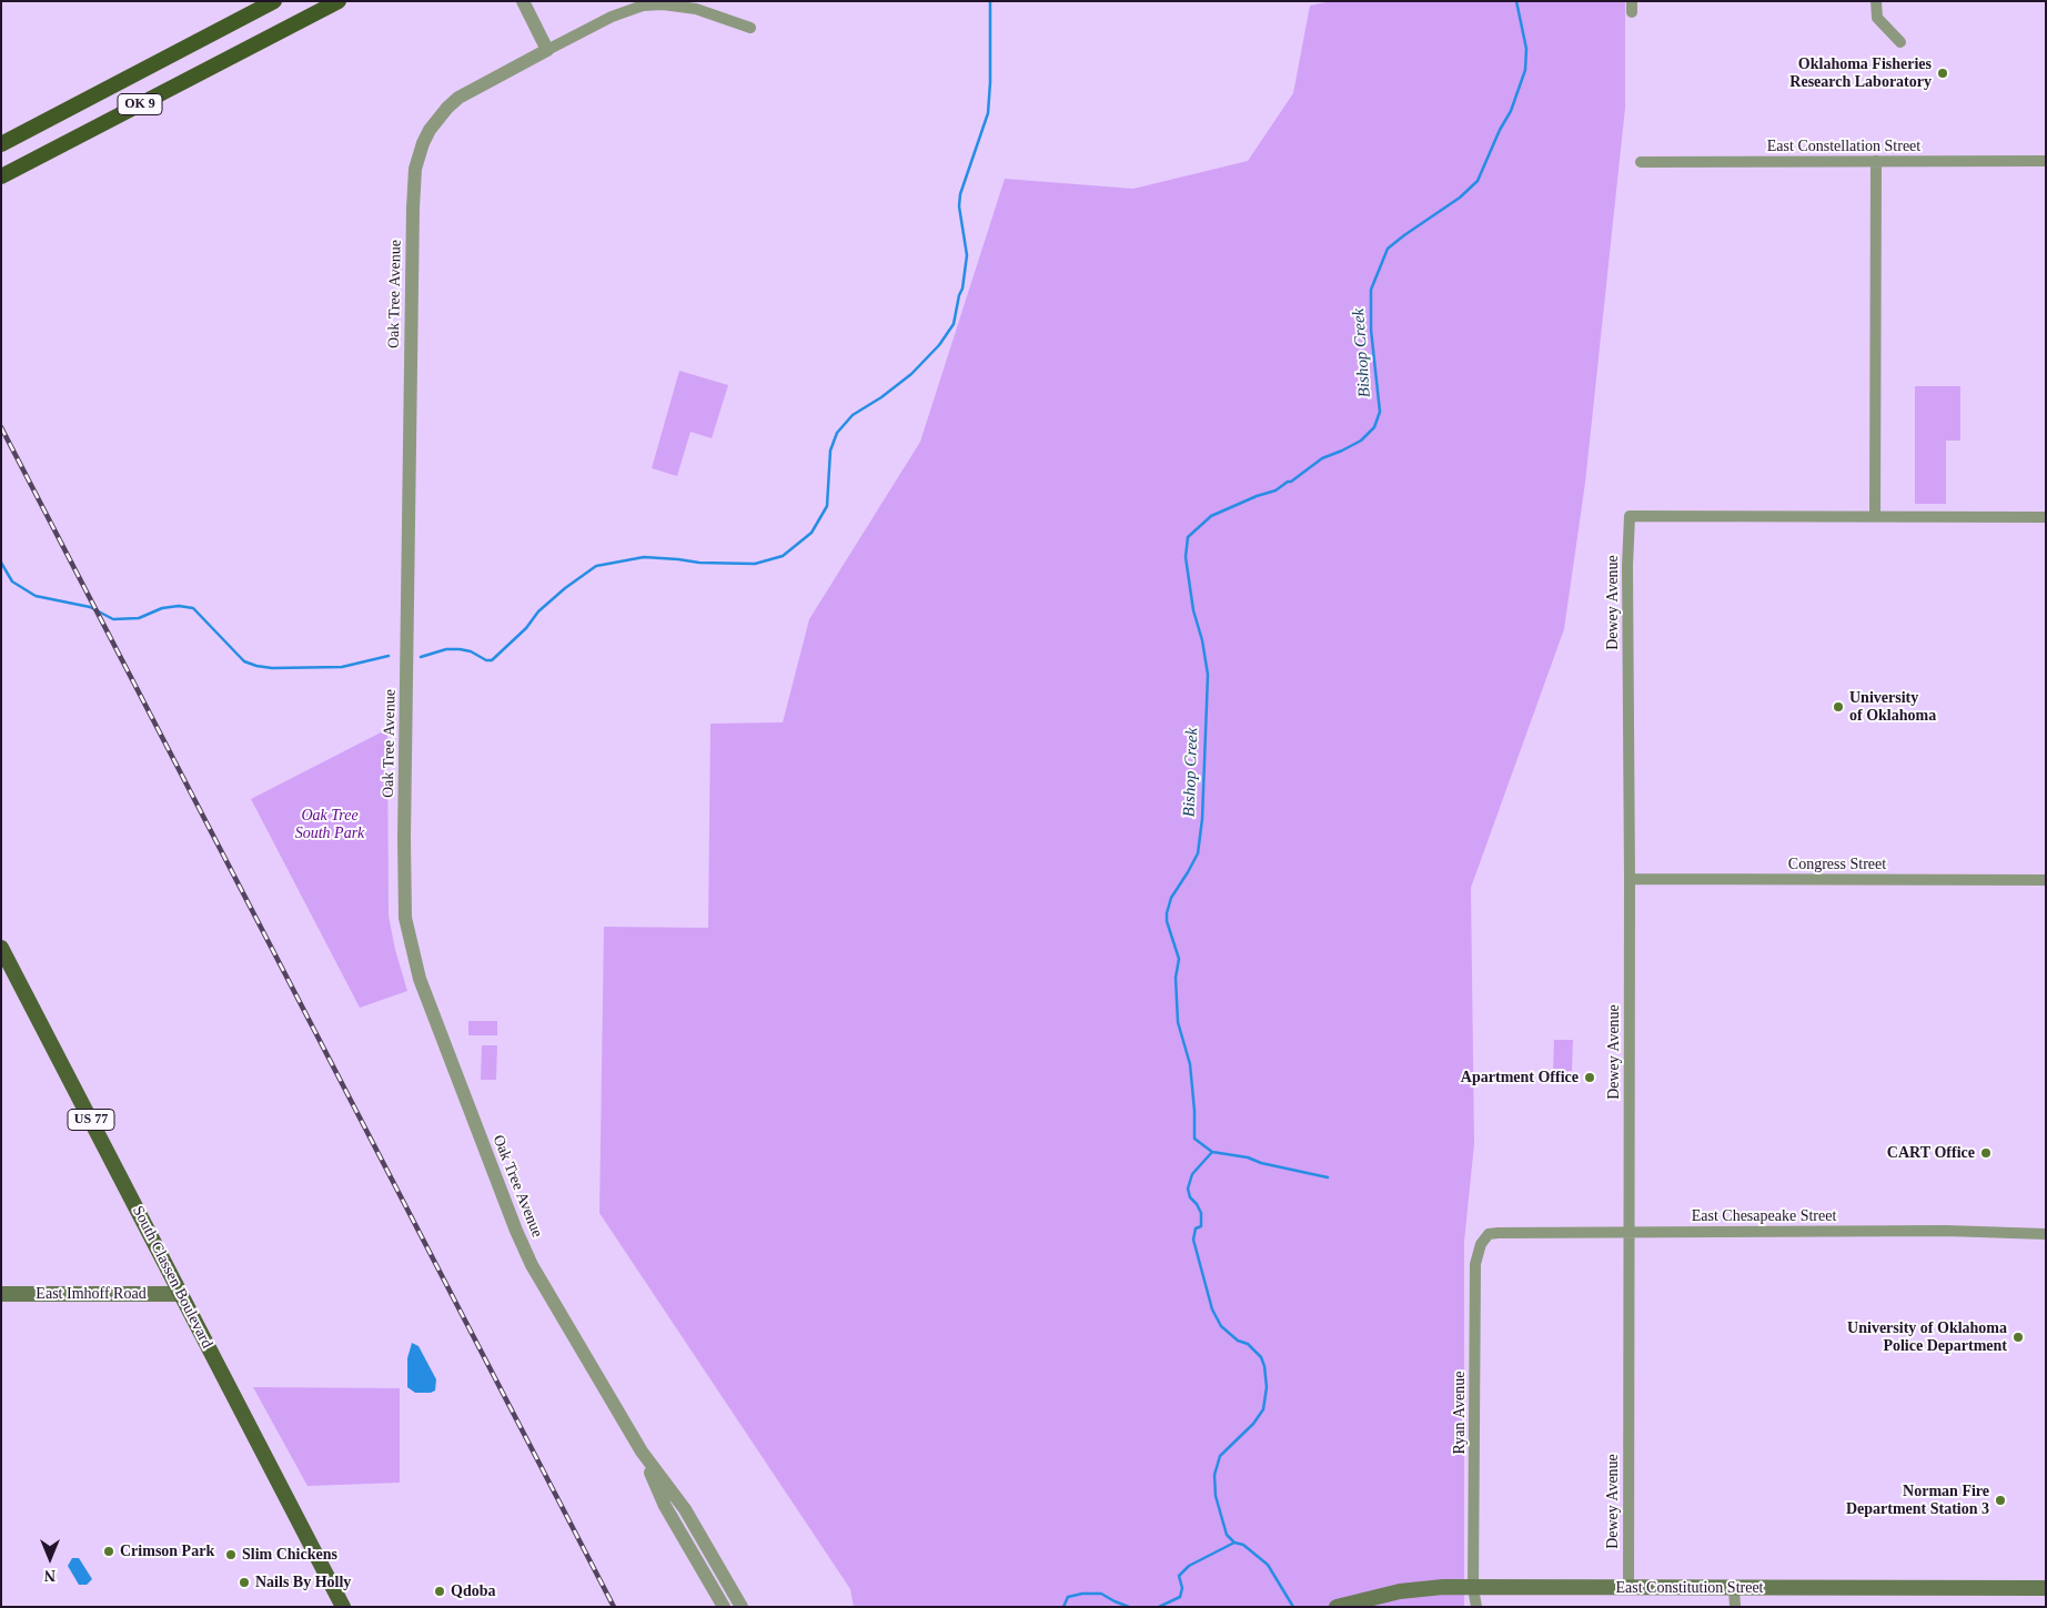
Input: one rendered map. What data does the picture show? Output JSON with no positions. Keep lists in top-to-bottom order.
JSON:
{
  "streets": {
    "highway": ["OK 9"],
    "main road": [
      "US 77",
      "South Classen Boulevard",
      "East Imhoff Road",
      "East Constitution Street"
    ],
    "street": [
      "East Constellation Street",
      "Oak Tree Avenue",
      "Dewey Avenue",
      "Congress Street",
      "East Chesapeake Street",
      "Ryan Avenue"
    ]
  },
  "crossings": [
    ["Dewey Avenue", "Congress Street"],
    ["Dewey Avenue", "East Chesapeake Street"],
    ["Dewey Avenue", "East Constitution Street"],
    ["East Chesapeake Street", "Ryan Avenue"],
    ["South Classen Boulevard", "East Imhoff Road"],
    ["Ryan Avenue", "East Constitution Street"]
  ],
  "water": ["Bishop Creek"],
  "parks": ["Oak Tree South Park"],
  "places": [
    "Oklahoma Fisheries Research Laboratory",
    "University of Oklahoma",
    "Apartment Office",
    "CART Office",
    "University of Oklahoma Police Department",
    "Norman Fire Department Station 3",
    "Crimson Park",
    "Slim Chickens",
    "Nails By Holly",
    "Qdoba"
  ],
  "north": "bottom"
}
